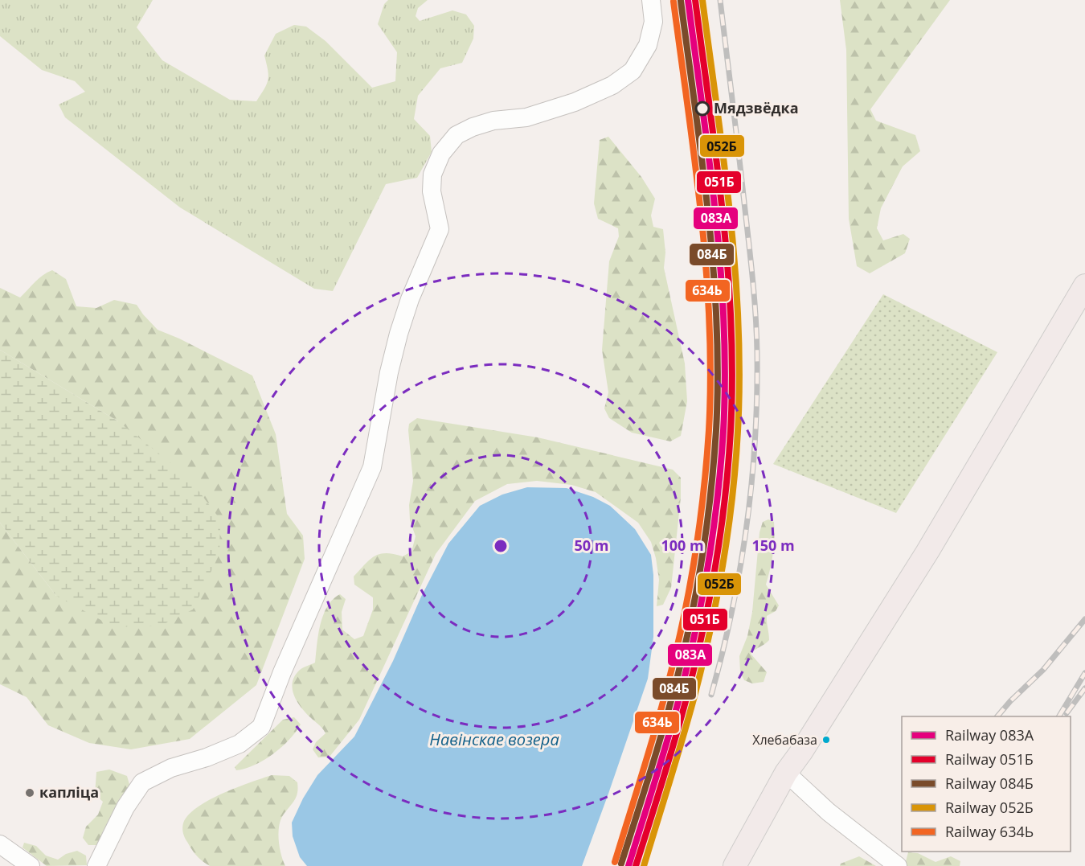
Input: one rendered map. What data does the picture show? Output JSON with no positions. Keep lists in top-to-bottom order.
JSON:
{
  "water": ["Навінскае возера"],
  "places": ["Мядзвёдка", "Хлебабаза", "капліца"],
  "lines": [
    "rail line 083А",
    "rail line 051Б",
    "rail line 052Б",
    "rail line 084Б",
    "rail line 634Ь"
  ],
  "legend": [
    "Railway 083А",
    "Railway 051Б",
    "Railway 084Б",
    "Railway 052Б",
    "Railway 634Ь"
  ],
  "rings": ["50 m", "100 m", "150 m"]
}
